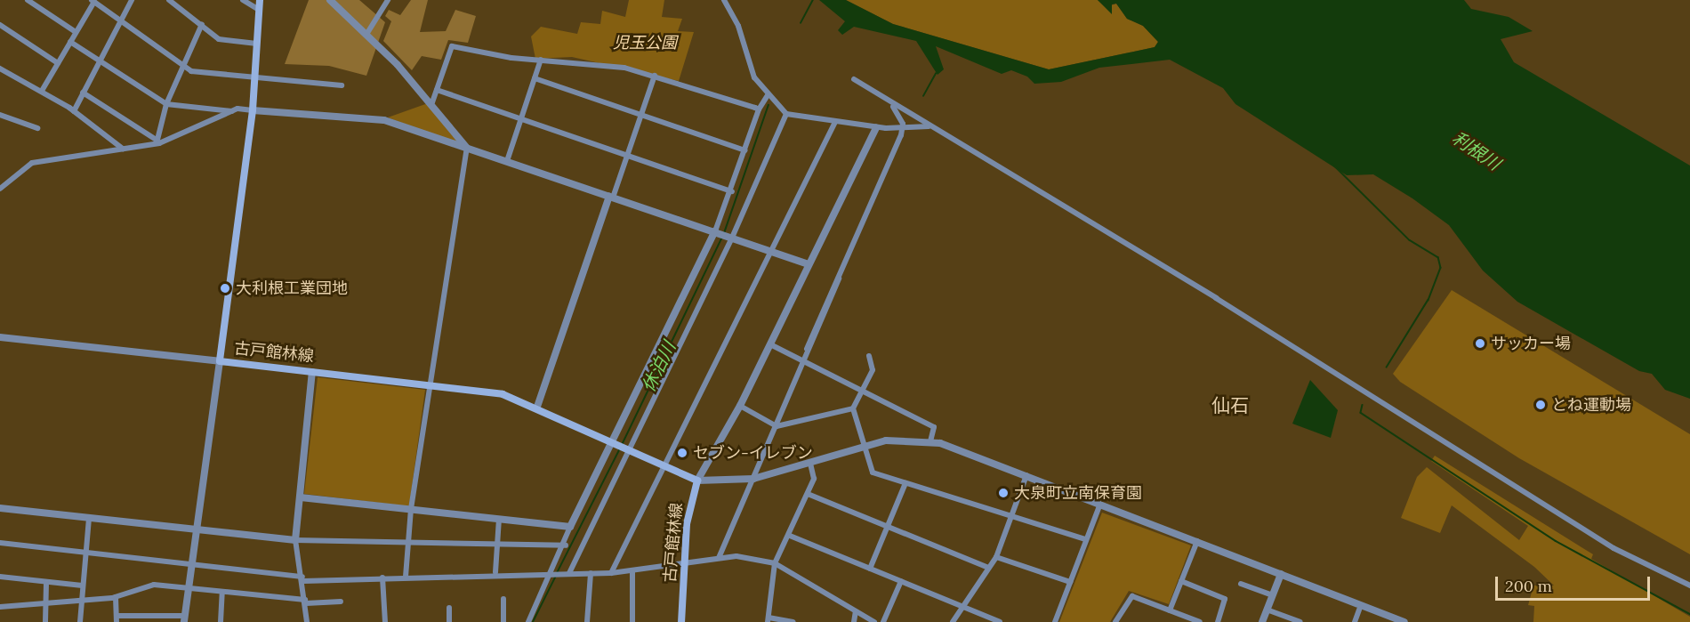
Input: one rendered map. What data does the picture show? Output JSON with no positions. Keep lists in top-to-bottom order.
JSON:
{
  "streets": {
    "main road": ["古戸館林線"]
  },
  "districts": ["仙石"],
  "water": ["利根川", "休泊川"],
  "parks": ["児玉公園"],
  "places": [
    "大利根工業団地",
    "サッカー場",
    "とね運動場",
    "セブン-イレブン",
    "大泉町立南保育園"
  ],
  "scale_bar": "200 m"
}
